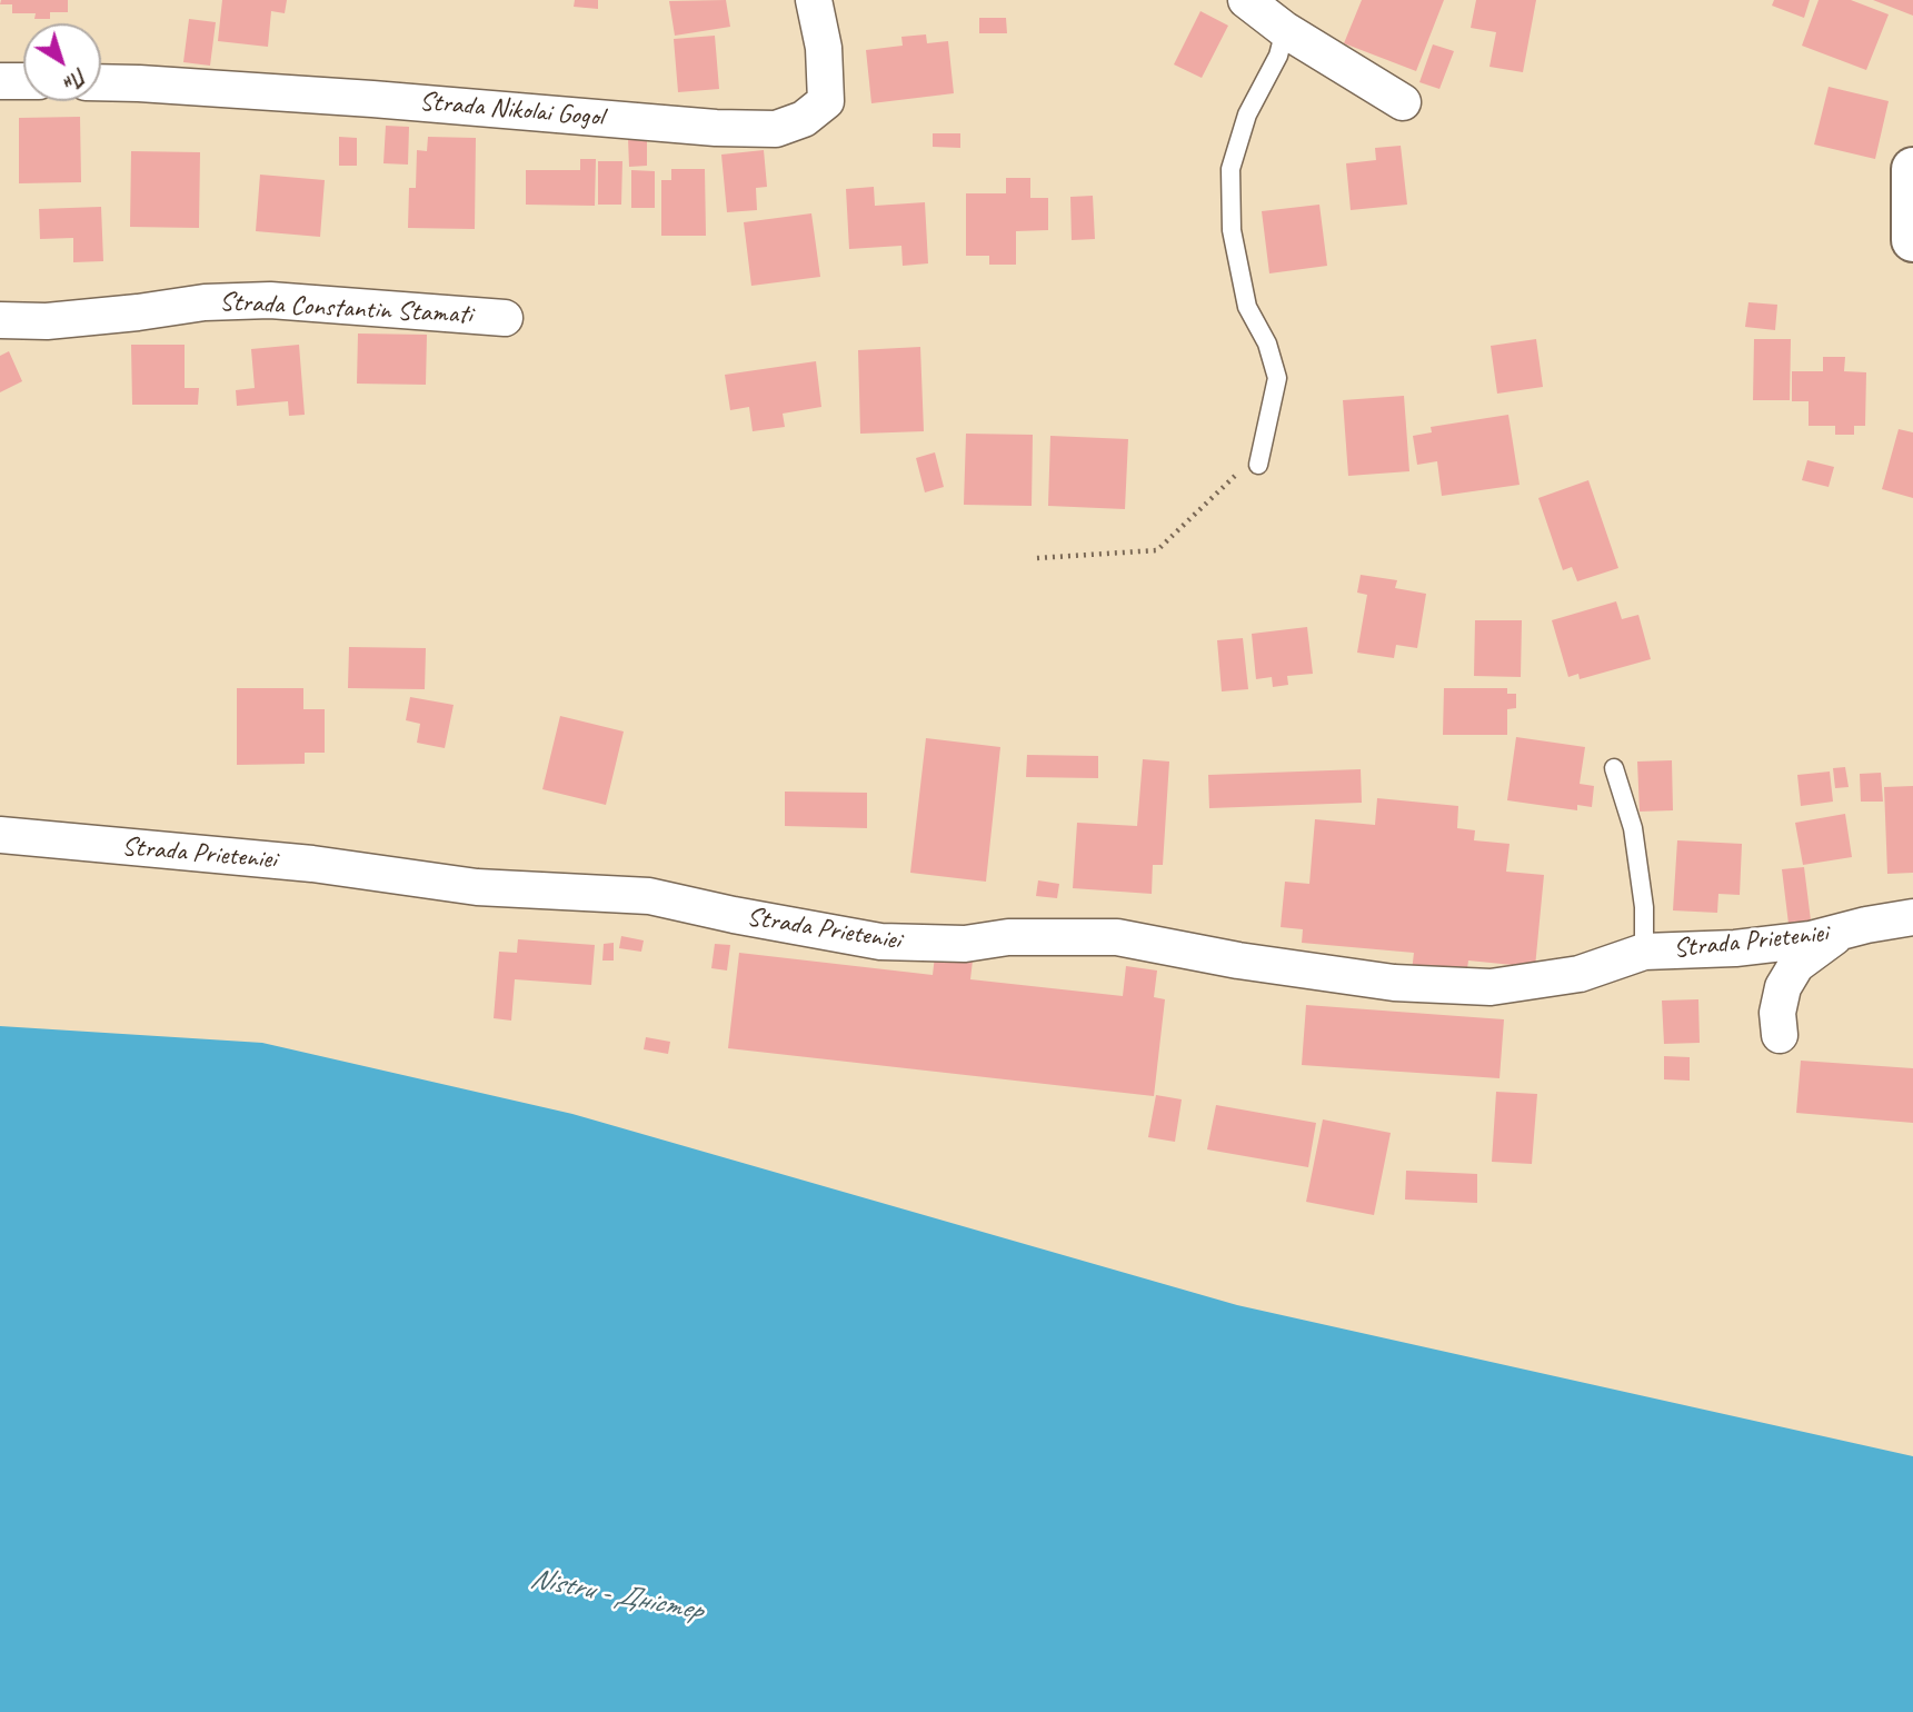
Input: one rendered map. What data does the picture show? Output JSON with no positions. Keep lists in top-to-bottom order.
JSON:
{
  "streets": {
    "street": ["Strada Nikolai Gogol", "Strada Constantin Stamati", "Strada Prieteniei"]
  },
  "water": ["Nistru - Дністер"],
  "north": "bottom right"
}
